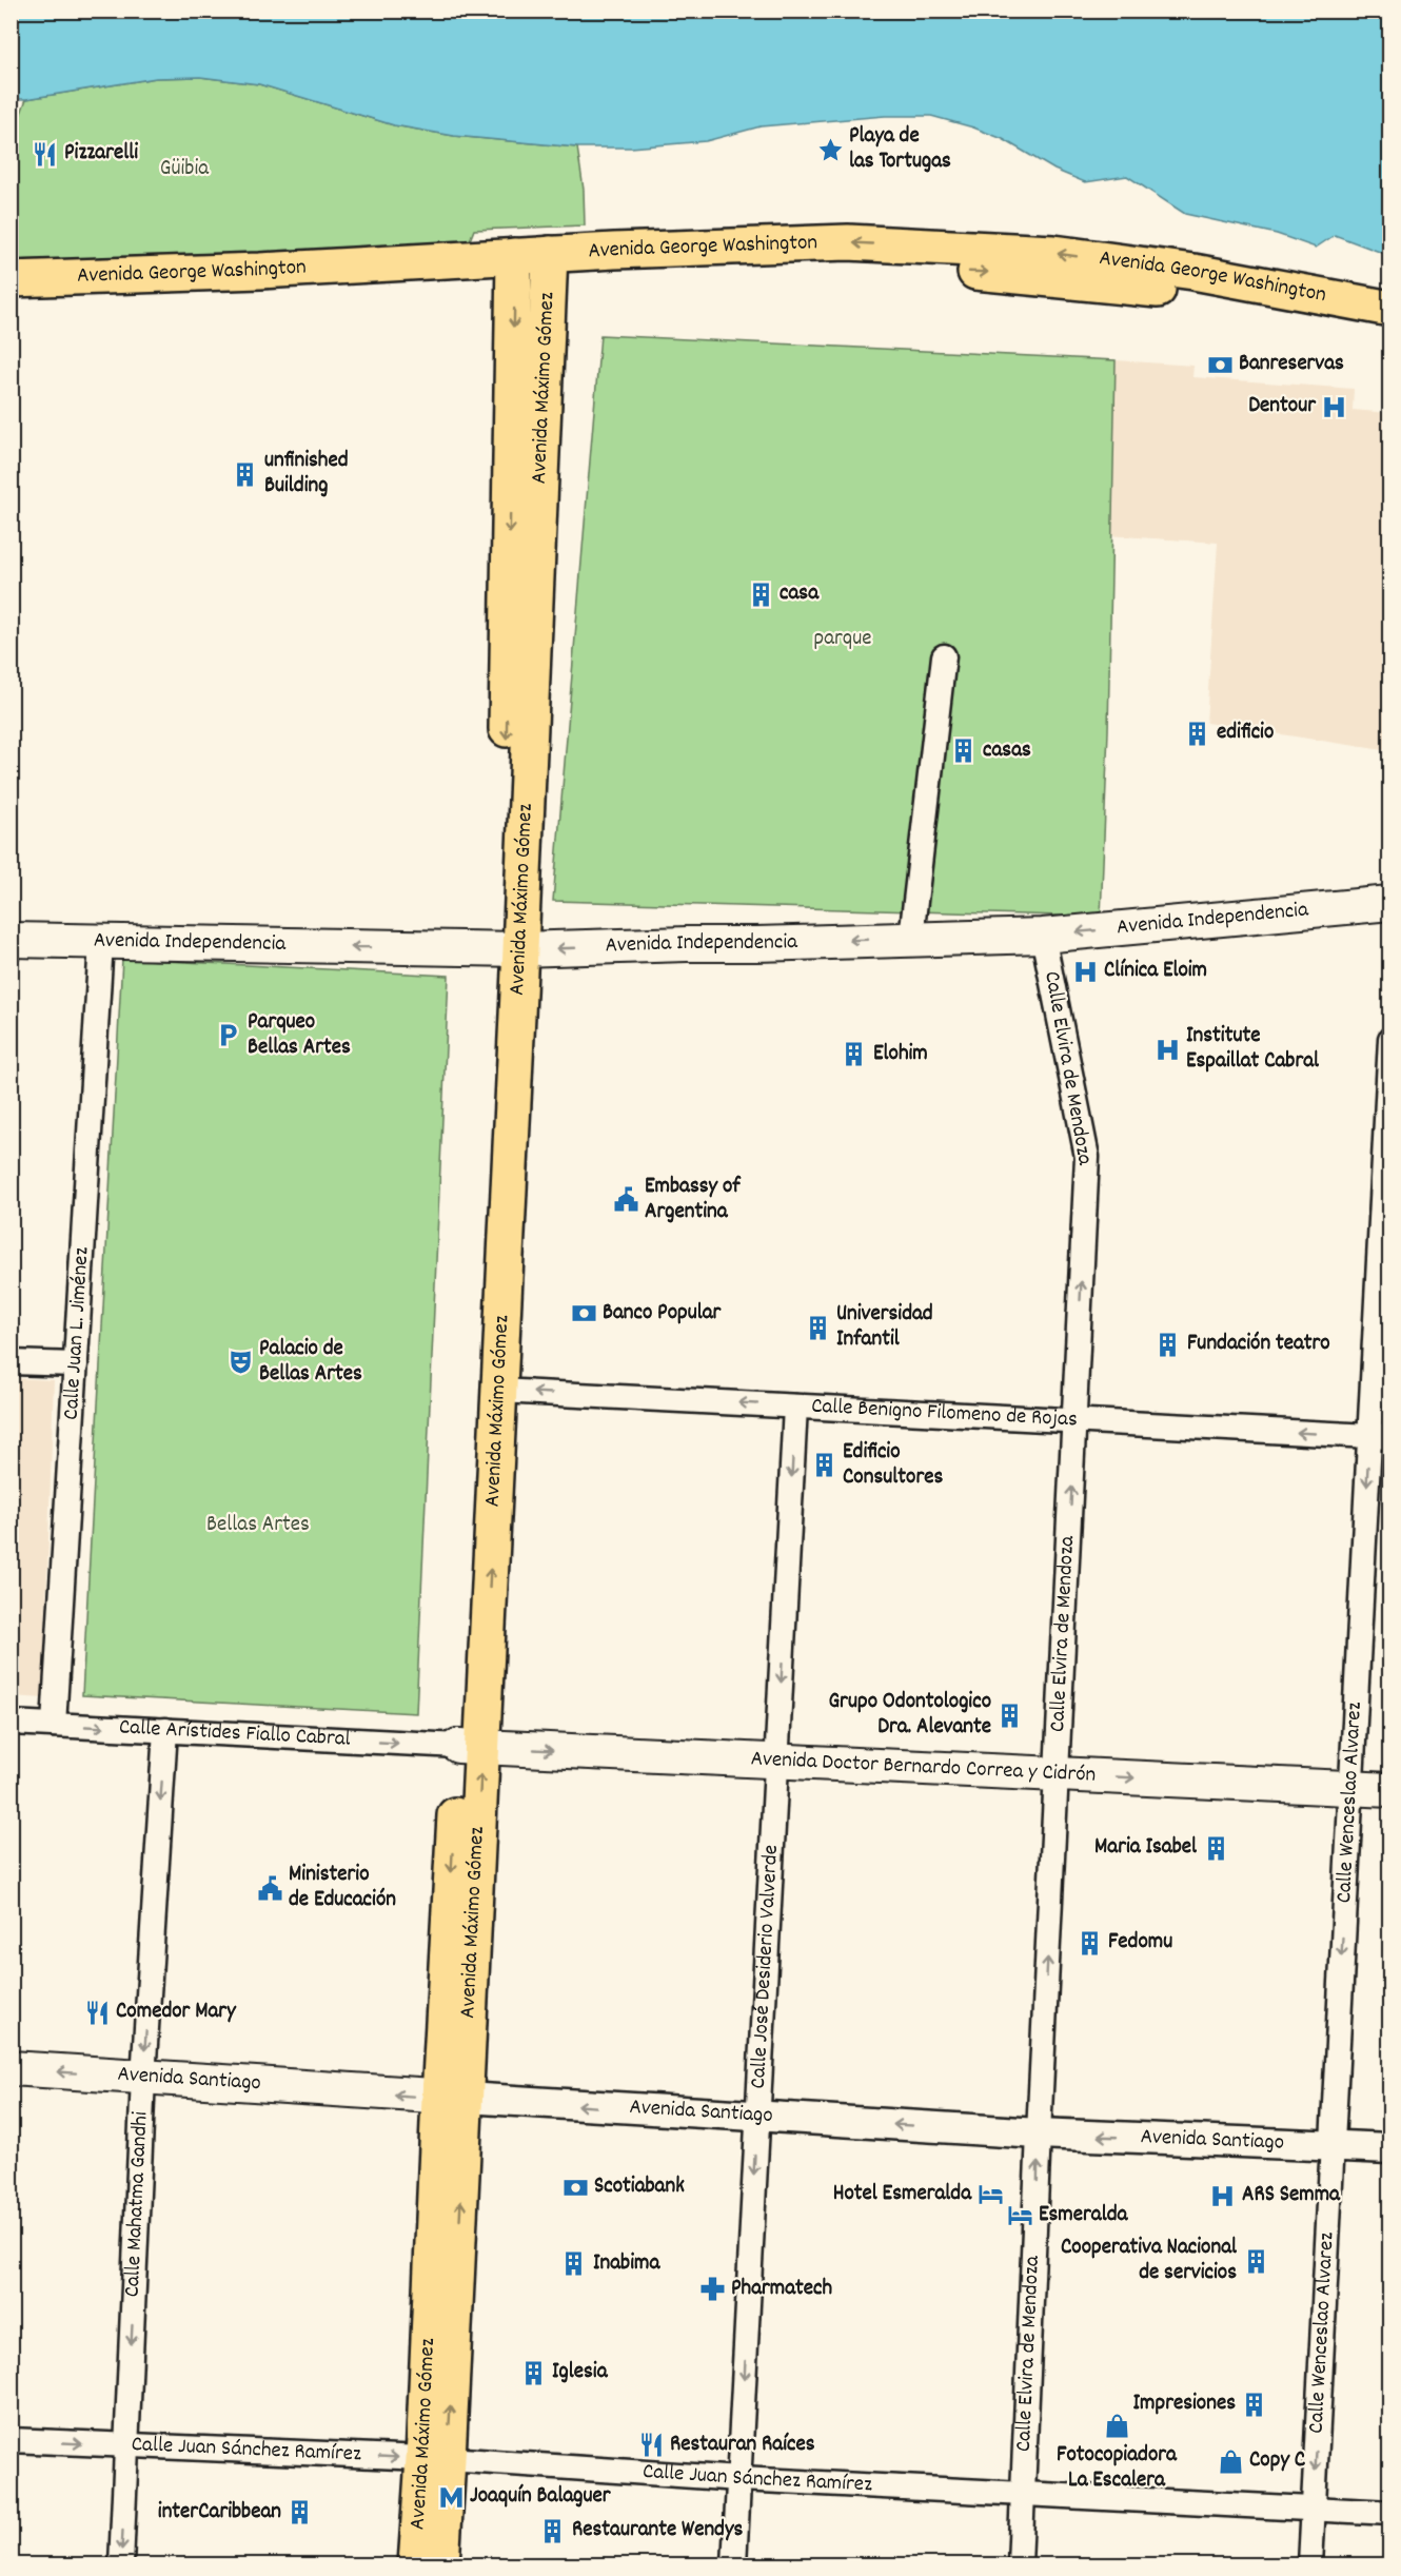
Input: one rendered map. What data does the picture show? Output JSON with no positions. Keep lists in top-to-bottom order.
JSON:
{
  "streets": {
    "main road": [
      "Avenida George Washington",
      "Avenida Máximo Gómez",
      "Avenida Independencia",
      "Avenida Doctor Bernardo Correa y Cidrón",
      "Avenida Santiago"
    ],
    "street": [
      "Calle Elvira de Mendoza",
      "Calle Juan L. Jiménez",
      "Calle Benigno Filomeno de Rojas",
      "Calle Arístides Fiallo Cabral",
      "Calle Wenceslao Alvarez",
      "Calle José Desiderio Valverde",
      "Calle Mahatma Gandhi",
      "Calle Juan Sánchez Ramírez"
    ]
  },
  "crossings": [
    ["Avenida George Washington", "Avenida Máximo Gómez"],
    ["Avenida Máximo Gómez", "Avenida Independencia"],
    ["Avenida Máximo Gómez", "Calle Benigno Filomeno de Rojas"],
    ["Avenida Máximo Gómez", "Calle Arístides Fiallo Cabral"],
    ["Avenida Máximo Gómez", "Avenida Doctor Bernardo Correa y Cidrón"],
    ["Avenida Máximo Gómez", "Avenida Santiago"],
    ["Avenida Máximo Gómez", "Calle Juan Sánchez Ramírez"],
    ["Avenida Independencia", "Calle Elvira de Mendoza"],
    ["Avenida Independencia", "Calle Juan L. Jiménez"],
    ["Calle Elvira de Mendoza", "Calle Benigno Filomeno de Rojas"],
    ["Calle Elvira de Mendoza", "Avenida Doctor Bernardo Correa y Cidrón"],
    ["Calle Elvira de Mendoza", "Avenida Santiago"],
    ["Calle Elvira de Mendoza", "Calle Juan Sánchez Ramírez"],
    ["Calle Juan L. Jiménez", "Calle Arístides Fiallo Cabral"],
    ["Calle Benigno Filomeno de Rojas", "Calle Wenceslao Alvarez"],
    ["Calle Benigno Filomeno de Rojas", "Calle José Desiderio Valverde"],
    ["Calle Arístides Fiallo Cabral", "Avenida Doctor Bernardo Correa y Cidrón"],
    ["Calle Arístides Fiallo Cabral", "Calle Mahatma Gandhi"],
    ["Avenida Doctor Bernardo Correa y Cidrón", "Calle Wenceslao Alvarez"],
    ["Avenida Doctor Bernardo Correa y Cidrón", "Calle José Desiderio Valverde"],
    ["Calle Wenceslao Alvarez", "Avenida Santiago"],
    ["Calle Wenceslao Alvarez", "Calle Juan Sánchez Ramírez"],
    ["Calle José Desiderio Valverde", "Avenida Santiago"],
    ["Calle José Desiderio Valverde", "Calle Juan Sánchez Ramírez"],
    ["Avenida Santiago", "Calle Mahatma Gandhi"],
    ["Calle Mahatma Gandhi", "Calle Juan Sánchez Ramírez"]
  ],
  "one_way": [
    "Avenida Independencia",
    "Calle Elvira de Mendoza",
    "Calle Benigno Filomeno de Rojas",
    "Calle Arístides Fiallo Cabral",
    "Avenida Doctor Bernardo Correa y Cidrón",
    "Calle Wenceslao Alvarez",
    "Calle José Desiderio Valverde",
    "Avenida Santiago",
    "Calle Mahatma Gandhi"
  ],
  "parks": ["Güibia", "parque", "Bellas Artes"],
  "places": {
    "place": ["Playa de las Tortugas"],
    "restaurant": ["Pizzarelli", "Comedor Mary", "Restauran Raíces"],
    "bank": ["Banreservas", "Banco Popular", "Scotiabank"],
    "hospital": [
      "Dentour",
      "Clínica Eloim",
      "Institute Espaillat Cabral",
      "ARS Semma"
    ],
    "building": [
      "unfinished Building",
      "casa",
      "edificio",
      "casas",
      "Elohim",
      "Universidad Infantil",
      "Fundación teatro",
      "Edificio Consultores",
      "Grupo Odontologico Dra. Alevante",
      "Maria Isabel",
      "Fedomu",
      "Cooperativa Nacional de servicios",
      "Inabima",
      "Iglesia",
      "Impresiones",
      "interCaribbean",
      "Restaurante Wendys"
    ],
    "parking": ["Parqueo Bellas Artes"],
    "public building": ["Embassy of Argentina", "Ministerio de Educación"],
    "theatre": ["Palacio de Bellas Artes"],
    "hotel": ["Hotel Esmeralda", "Esmeralda"],
    "pharmacy": ["Pharmatech"],
    "shop": ["Fotocopiadora La Escalera", "Copy C"],
    "metro station": ["Joaquín Balaguer"]
  }
}
